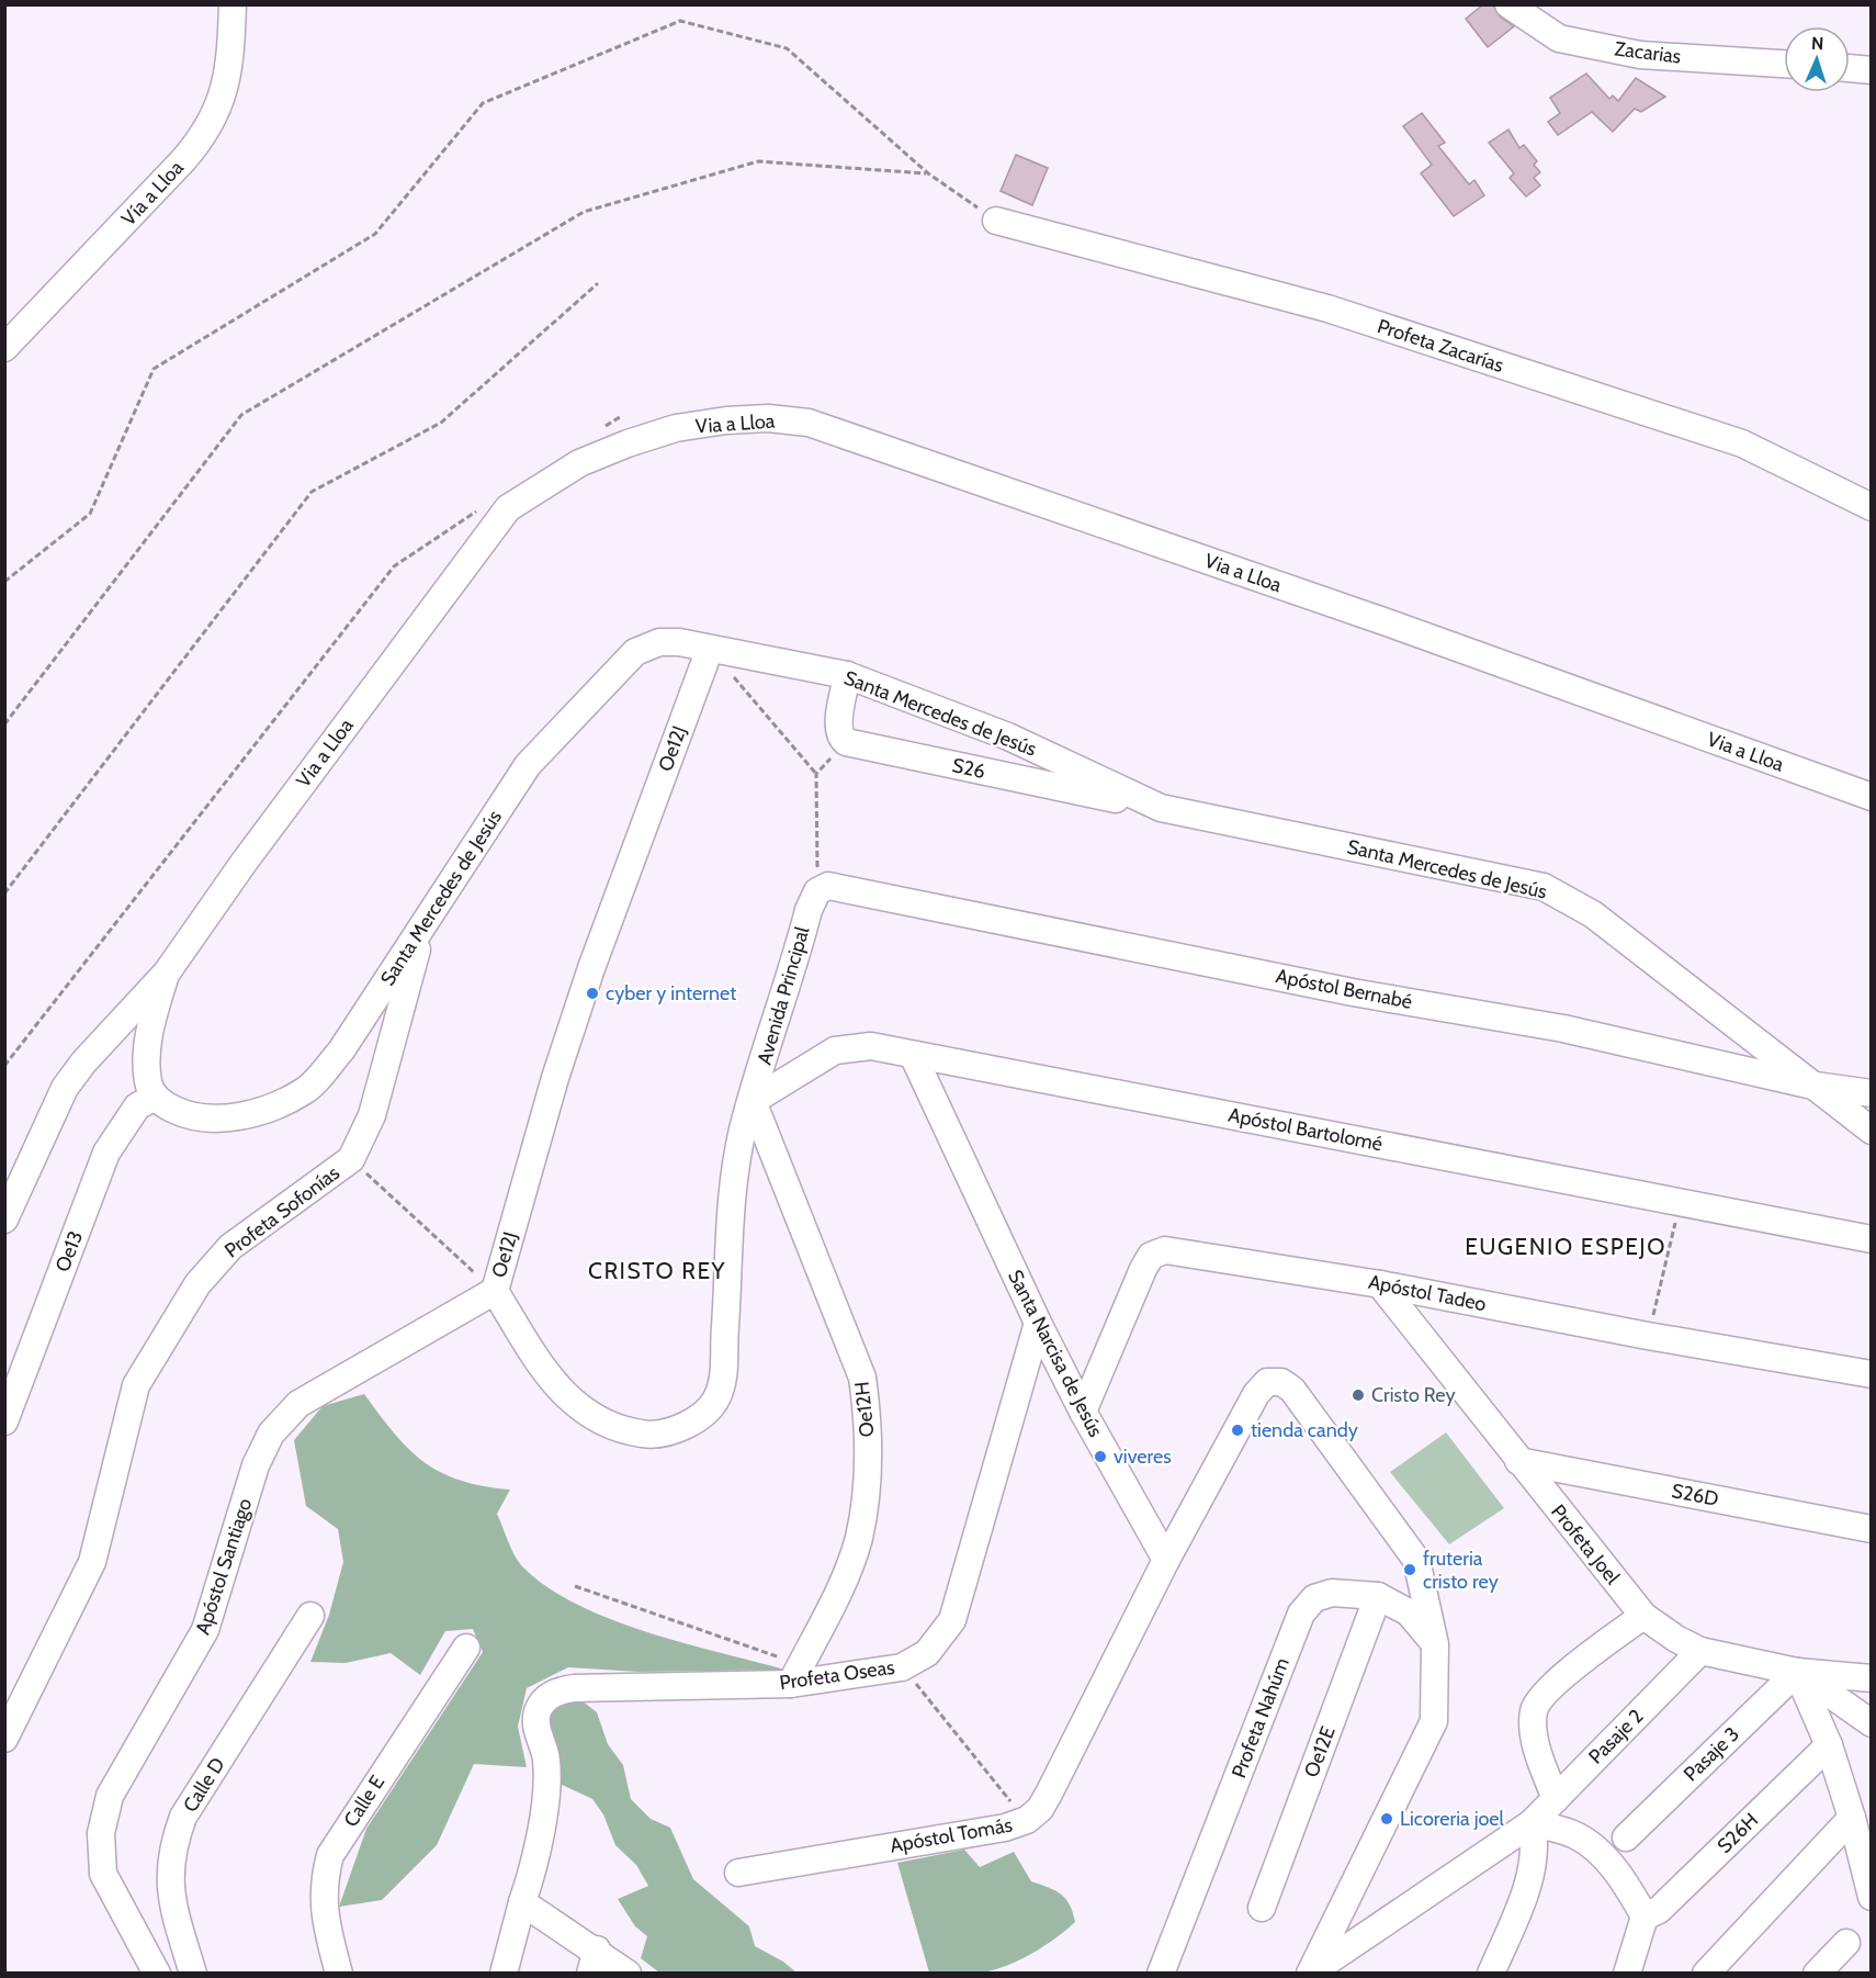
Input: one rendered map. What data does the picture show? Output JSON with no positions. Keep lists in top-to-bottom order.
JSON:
{
  "streets": {
    "street": [
      "Zacarias",
      "Vía a Lloa",
      "Profeta Zacarías",
      "Via a Lloa",
      "Santa Mercedes de Jesús",
      "Oe12J",
      "S26",
      "Apóstol Bernabé",
      "Avenida Principal",
      "Apóstol Bartolomé",
      "Profeta Sofonías",
      "Oe13",
      "Apóstol Tadeo",
      "Santa Narcisa de Jesús",
      "Oe12H",
      "S26D",
      "Profeta Joel",
      "Apóstol Santiago",
      "Profeta Oseas",
      "Profeta Nahúm",
      "Pasaje 2",
      "Oe12E",
      "Pasaje 3",
      "Calle D",
      "Calle E",
      "S26H",
      "Apóstol Tomás"
    ]
  },
  "crossings": [
    ["Santa Mercedes de Jesús", "Oe12J"],
    ["Santa Mercedes de Jesús", "S26"],
    ["Santa Mercedes de Jesús", "Apóstol Bernabé"],
    ["Santa Mercedes de Jesús", "Profeta Sofonías"],
    ["Santa Mercedes de Jesús", "Oe13"],
    ["Oe12J", "Avenida Principal"],
    ["Oe12J", "Apóstol Bartolomé"],
    ["Oe12J", "Oe12H"],
    ["Oe12J", "Apóstol Santiago"],
    ["Apóstol Bernabé", "Avenida Principal"],
    ["Avenida Principal", "Apóstol Bartolomé"],
    ["Avenida Principal", "Oe12H"],
    ["Apóstol Bartolomé", "Santa Narcisa de Jesús"],
    ["Apóstol Bartolomé", "Oe12H"],
    ["Apóstol Tadeo", "Santa Narcisa de Jesús"],
    ["Apóstol Tadeo", "Profeta Joel"],
    ["Santa Narcisa de Jesús", "Profeta Oseas"],
    ["Santa Narcisa de Jesús", "Apóstol Tomás"],
    ["Oe12H", "Profeta Oseas"],
    ["S26D", "Profeta Joel"],
    ["Profeta Joel", "Pasaje 2"],
    ["Profeta Joel", "Pasaje 3"],
    ["Profeta Nahúm", "Oe12E"]
  ],
  "districts": ["EUGENIO ESPEJO", "CRISTO REY"],
  "places": [
    "cyber y internet",
    "Cristo Rey",
    "tienda candy",
    "viveres",
    "fruteria cristo rey",
    "Licoreria joel"
  ],
  "north": "top"
}
